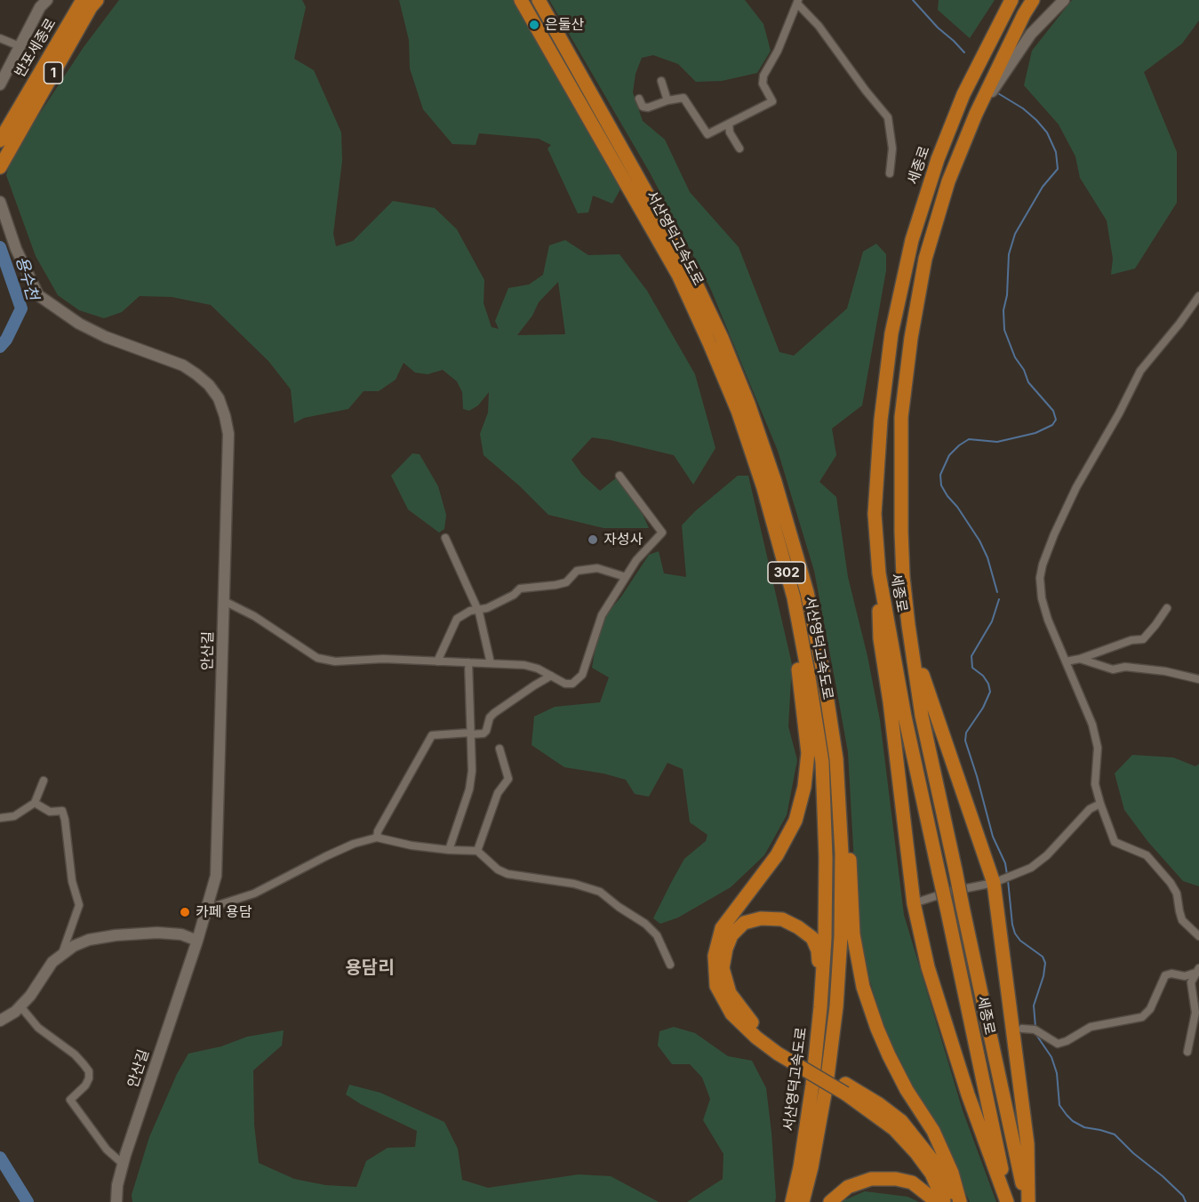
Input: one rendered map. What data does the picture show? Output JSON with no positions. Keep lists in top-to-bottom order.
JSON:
{
  "streets": {
    "highway": [
      "반포세종로",
      "1",
      "세종로",
      "서산영덕고속도로",
      "302"
    ],
    "street": ["안산길"]
  },
  "districts": ["용담리"],
  "water": ["용수천"],
  "places": ["은둘산", "자성사", "카페 용담"]
}
